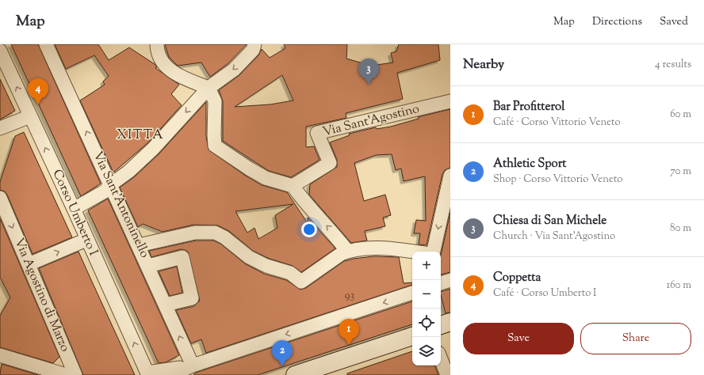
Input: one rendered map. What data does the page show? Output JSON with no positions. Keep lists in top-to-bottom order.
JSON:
{
  "streets": {
    "street": [
      "Via Sant'Agostino",
      "Via Sant'Antoninello",
      "Corso Umberto I",
      "Via Agostino di Marzo"
    ]
  },
  "one_way": ["Via Sant'Antoninello", "Corso Umberto I", "Via Agostino di Marzo"],
  "districts": ["XITTA"],
  "house_numbers": ["93"],
  "page": {
    "header": "Map",
    "nav": ["Map", "Directions", "Saved"],
    "heading": ["Nearby", "4 results"],
    "pins": [
      "3",
      "4",
      "1",
      "2"
    ],
    "list": [
      {
        "mark": "1",
        "name": "Bar Profitterol",
        "note": "Café · Corso Vittorio Veneto",
        "value": "60 m"
      },
      {
        "mark": "2",
        "name": "Athletic Sport",
        "note": "Shop · Corso Vittorio Veneto",
        "value": "70 m"
      },
      {
        "mark": "3",
        "name": "Chiesa di San Michele",
        "note": "Church · Via Sant'Agostino",
        "value": "80 m"
      },
      {
        "mark": "4",
        "name": "Coppetta",
        "note": "Café · Corso Umberto I",
        "value": "160 m"
      }
    ],
    "map_buttons": ["+", "−"],
    "buttons": ["Save", "Share"]
  }
}
